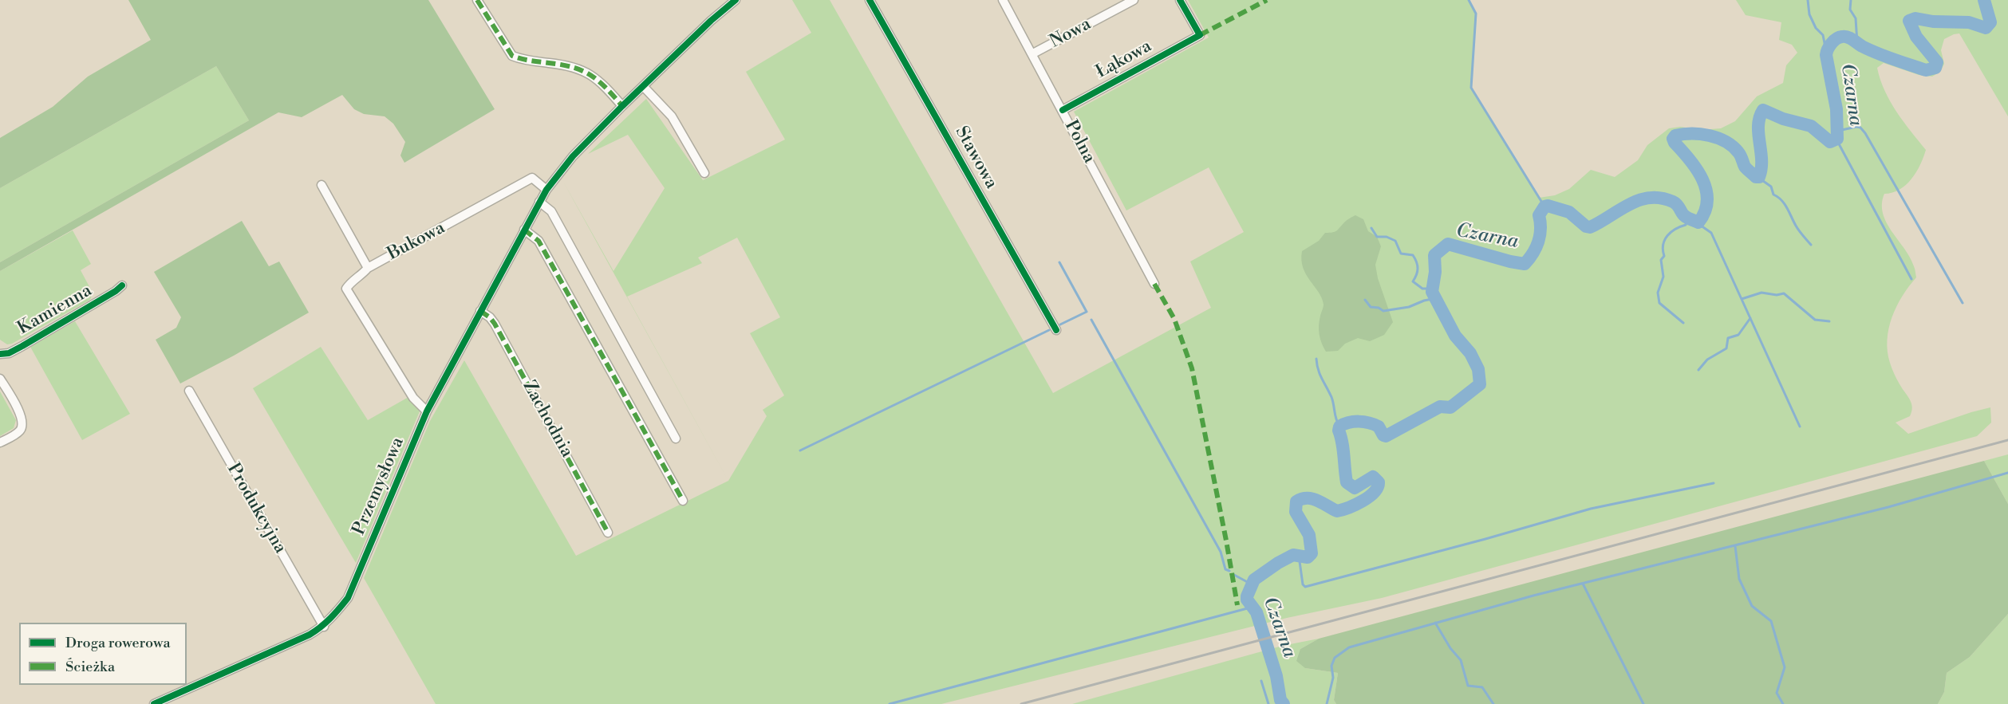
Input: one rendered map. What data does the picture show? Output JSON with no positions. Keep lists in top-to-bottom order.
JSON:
{
  "streets": {
    "street": [
      "Nowa",
      "Łąkowa",
      "Polna",
      "Stawowa",
      "Bukowa",
      "Kamienna",
      "Zachodnia",
      "Przemysłowa",
      "Produkcyjna"
    ]
  },
  "crossings": [
    ["Nowa", "Polna"],
    ["Łąkowa", "Polna"],
    ["Bukowa", "Przemysłowa"],
    ["Zachodnia", "Przemysłowa"],
    ["Przemysłowa", "Produkcyjna"]
  ],
  "water": ["Czarna"],
  "legend": ["Droga rowerowa", "Ścieżka"]
}
